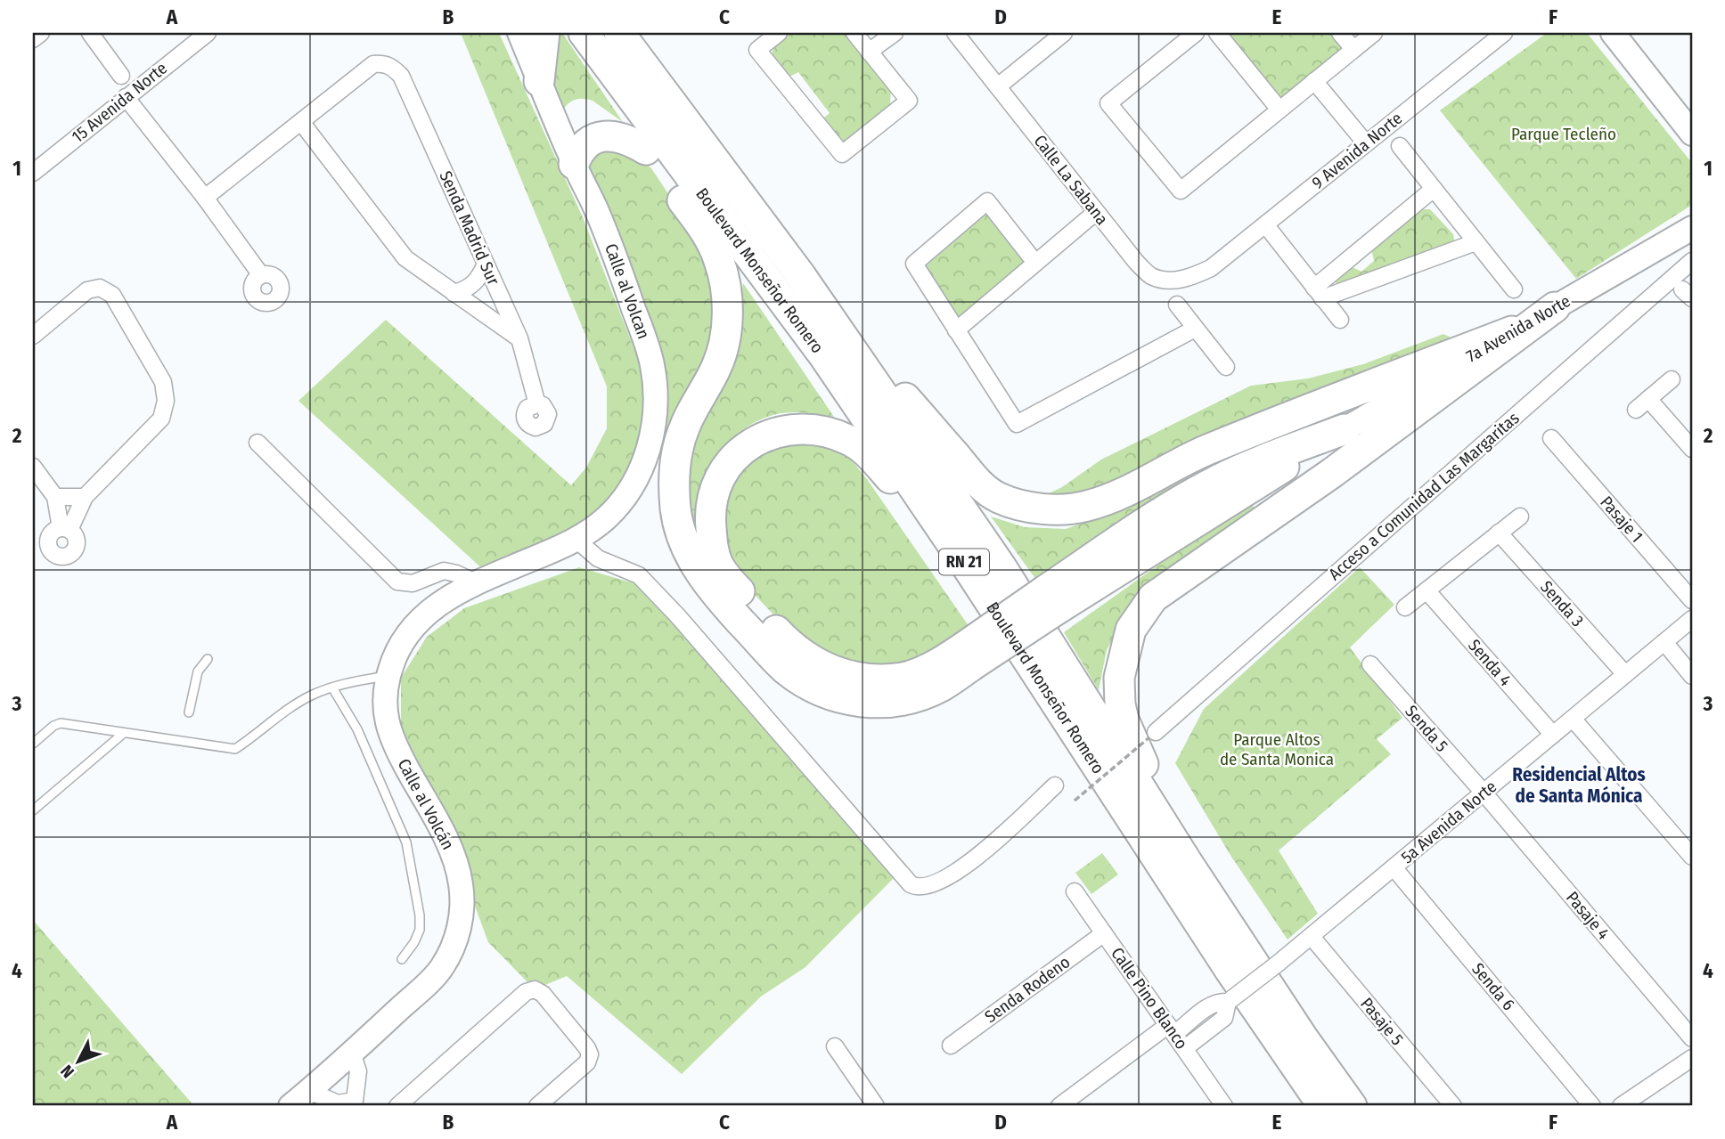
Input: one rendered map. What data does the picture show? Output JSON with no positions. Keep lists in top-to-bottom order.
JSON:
{
  "streets": {
    "highway": ["Boulevard Monseñor Romero", "RN 21"],
    "street": [
      "15 Avenida Norte",
      "9 Avenida Norte",
      "Calle La Sabana",
      "Senda Madrid Sur",
      "Calle al Volcan",
      "7a Avenida Norte",
      "Acceso a Comunidad Las Margaritas",
      "Pasaje 1",
      "Senda 3",
      "Senda 4",
      "Senda 5",
      "Calle al Volcán",
      "5a Avenida Norte",
      "Pasaje 4",
      "Senda 6",
      "Senda Rodeno",
      "Calle Pino Blanco",
      "Pasaje 5"
    ]
  },
  "crossings": [
    ["9 Avenida Norte", "Calle La Sabana"],
    ["Calle al Volcan", "Calle al Volcán"],
    ["Senda 3", "5a Avenida Norte"],
    ["Senda 4", "5a Avenida Norte"],
    ["Senda 5", "5a Avenida Norte"],
    ["Senda 5", "Pasaje 4"],
    ["5a Avenida Norte", "Pasaje 4"],
    ["5a Avenida Norte", "Senda 6"],
    ["5a Avenida Norte", "Calle Pino Blanco"],
    ["5a Avenida Norte", "Pasaje 5"],
    ["Senda Rodeno", "Calle Pino Blanco"]
  ],
  "districts": ["Residencial Altos de Santa Mónica"],
  "parks": ["Parque Tecleño", "Parque Altos de Santa Monica"],
  "north": "bottom left",
  "grid": {
    "columns": [
      "A",
      "B",
      "C",
      "D",
      "E",
      "F"
    ],
    "rows": [
      "1",
      "2",
      "3",
      "4"
    ]
  }
}
